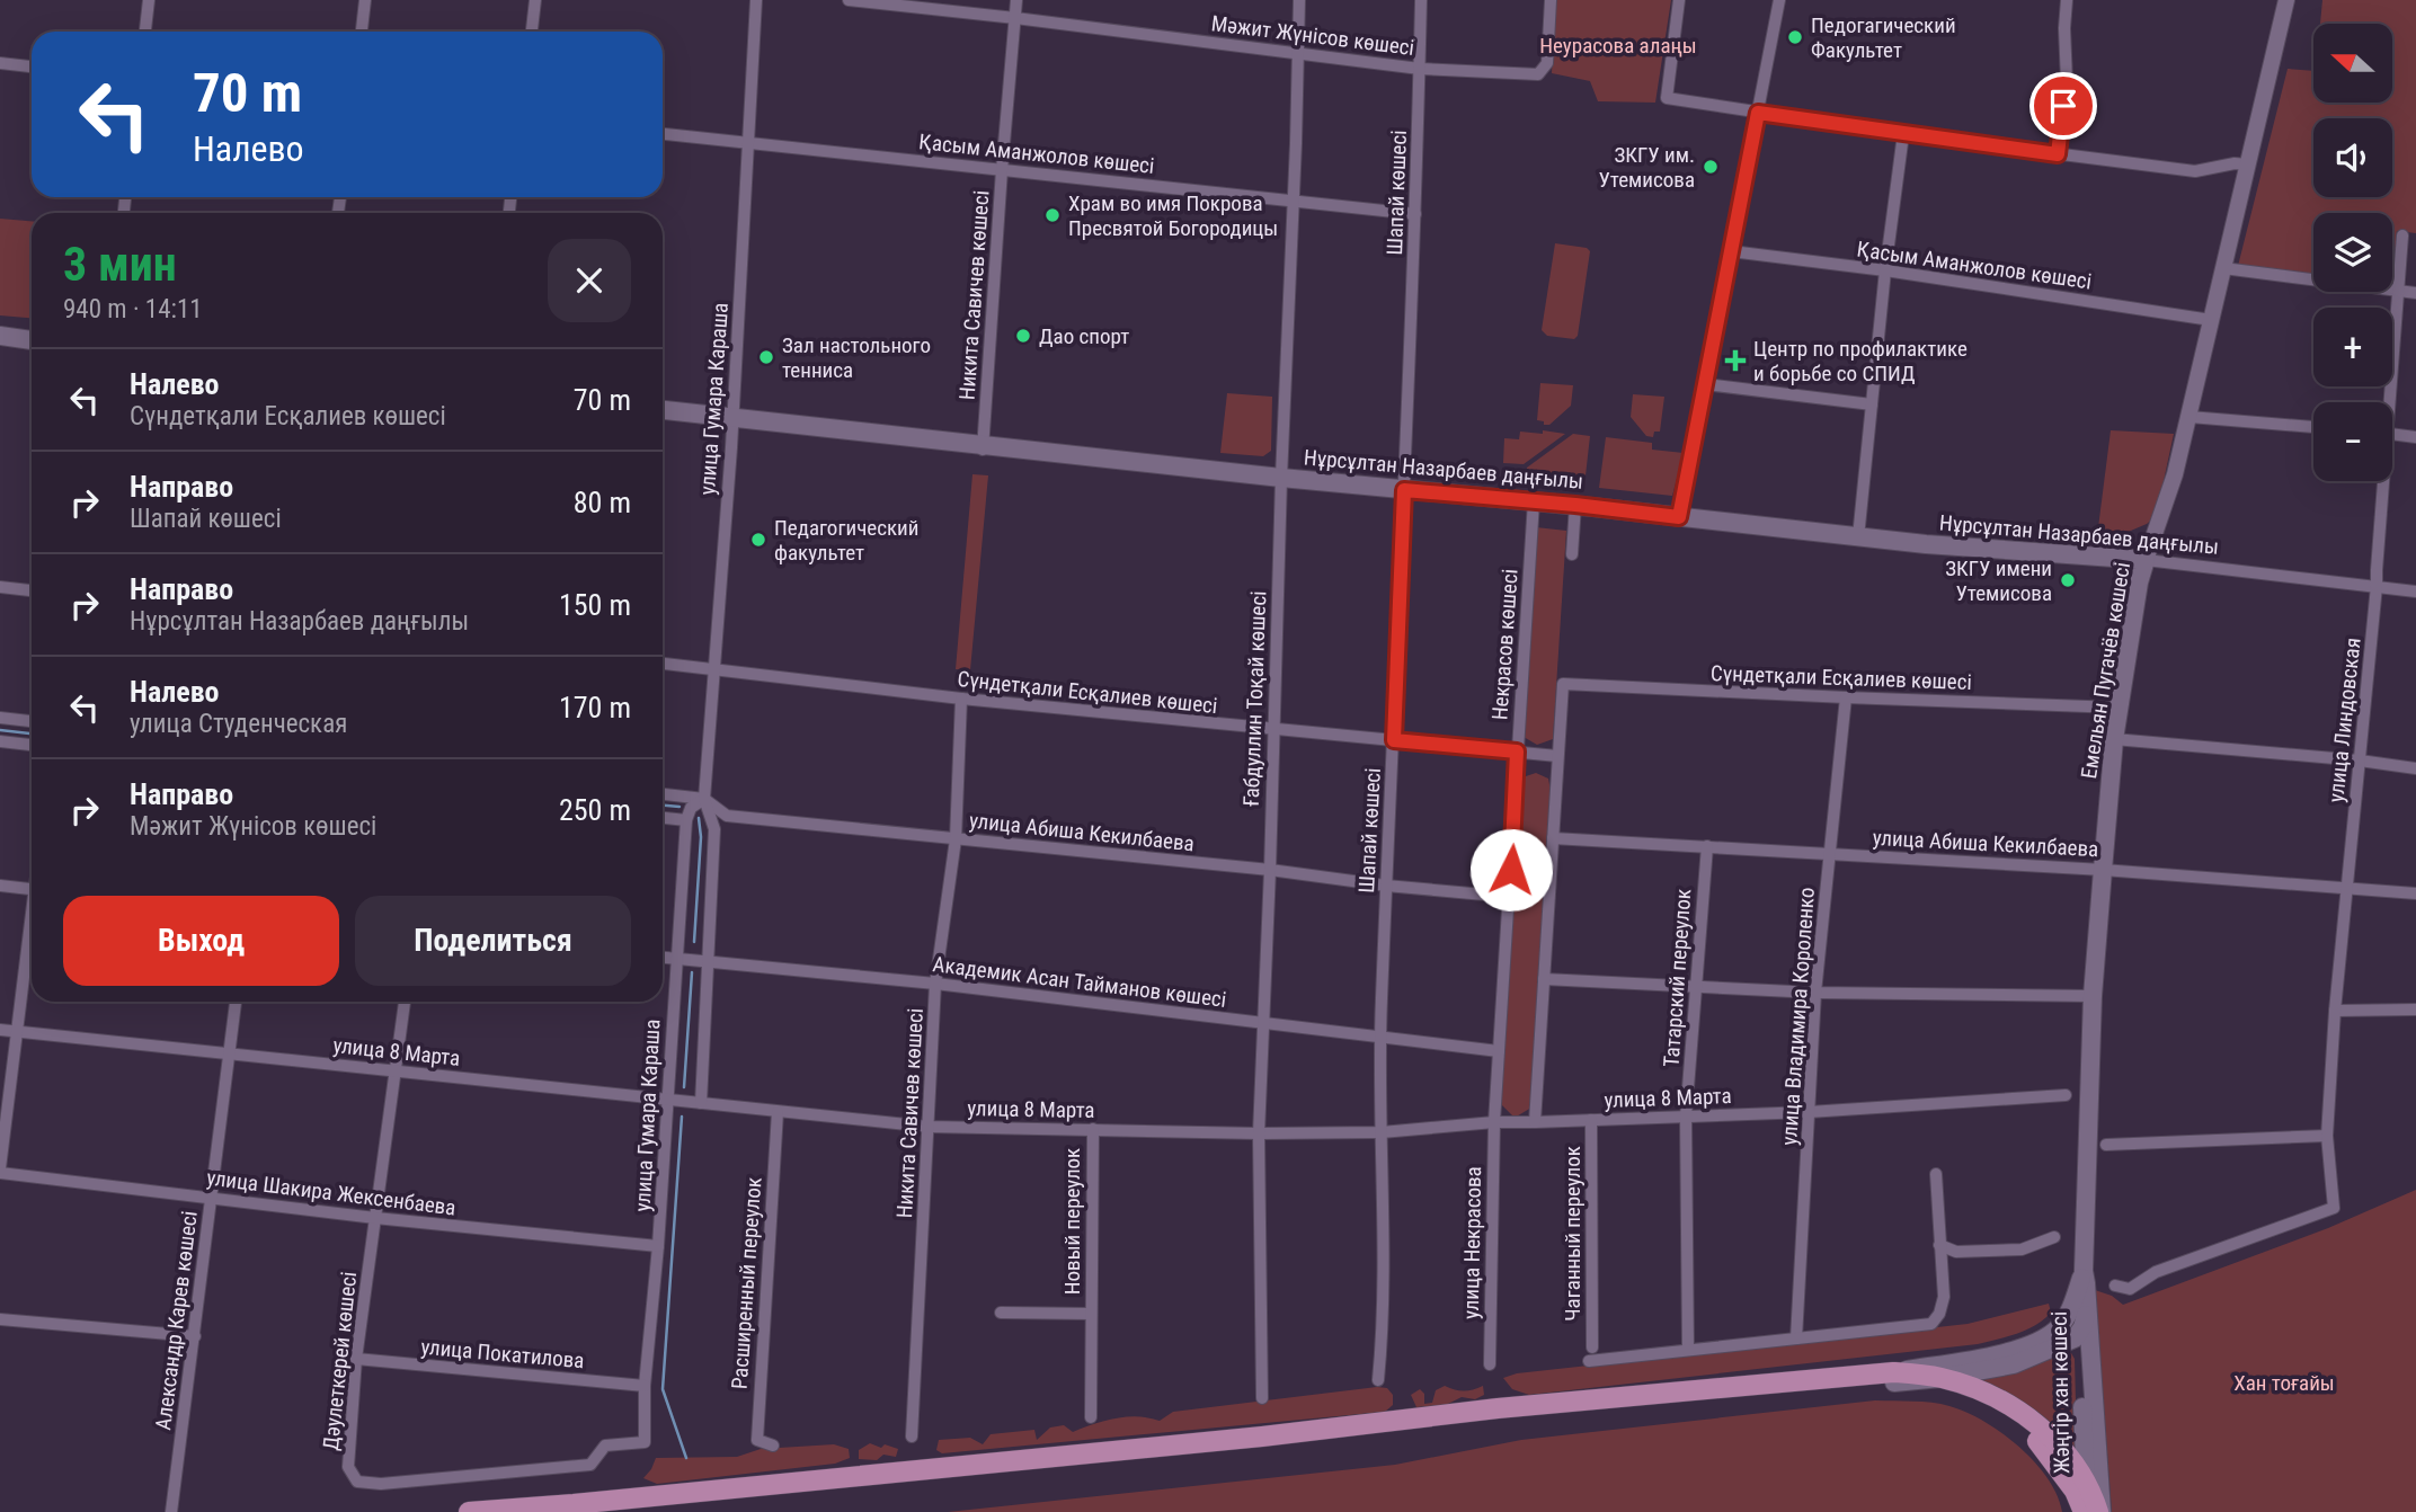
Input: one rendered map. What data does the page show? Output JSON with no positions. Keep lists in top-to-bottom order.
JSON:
{
  "streets": {
    "main road": ["Нұрсұлтан Назарбаев даңғылы", "Емельян Пугачёв көшесі", "Жәңгір хан көшесі"],
    "street": [
      "Мәжит Жүнісов көшесі",
      "Қасым Аманжолов көшесі",
      "Шапай көшесі",
      "Никита Савичев көшесі",
      "улица Гумара Караша",
      "Некрасов көшесі",
      "Сүндетқали Есқалиев көшесі",
      "Ғабдуллин Тоқай көшесі",
      "улица Линдовская",
      "улица Абиша Кекилбаева",
      "Татарский переулок",
      "Академик Асан Тайманов көшесі",
      "улица Владимира Короленко",
      "улица 8 Марта",
      "улица Шакира Жексенбаева",
      "Новый переулок",
      "Чаганный переулок",
      "улица Некрасова",
      "Расширенный переулок",
      "Александр Карев көшесі",
      "улица Покатилова",
      "Дәулеткерей көшесі"
    ]
  },
  "crossings": [
    ["Мәжит Жүнісов көшесі", "Шапай көшесі"],
    ["Мәжит Жүнісов көшесі", "Никита Савичев көшесі"],
    ["Мәжит Жүнісов көшесі", "Ғабдуллин Тоқай көшесі"],
    ["Қасым Аманжолов көшесі", "Шапай көшесі"],
    ["Қасым Аманжолов көшесі", "Никита Савичев көшесі"],
    ["Қасым Аманжолов көшесі", "улица Гумара Караша"],
    ["Қасым Аманжолов көшесі", "Емельян Пугачёв көшесі"],
    ["Қасым Аманжолов көшесі", "Ғабдуллин Тоқай көшесі"],
    ["Шапай көшесі", "Нұрсұлтан Назарбаев даңғылы"],
    ["Шапай көшесі", "Сүндетқали Есқалиев көшесі"],
    ["Шапай көшесі", "улица Абиша Кекилбаева"],
    ["Шапай көшесі", "Академик Асан Тайманов көшесі"],
    ["Шапай көшесі", "улица 8 Марта"],
    ["Никита Савичев көшесі", "Нұрсұлтан Назарбаев даңғылы"],
    ["Никита Савичев көшесі", "Сүндетқали Есқалиев көшесі"],
    ["Никита Савичев көшесі", "улица Абиша Кекилбаева"],
    ["Никита Савичев көшесі", "Академик Асан Тайманов көшесі"],
    ["Никита Савичев көшесі", "улица 8 Марта"],
    ["улица Гумара Караша", "Нұрсұлтан Назарбаев даңғылы"],
    ["улица Гумара Караша", "Сүндетқали Есқалиев көшесі"],
    ["улица Гумара Караша", "улица Абиша Кекилбаева"],
    ["улица Гумара Караша", "Академик Асан Тайманов көшесі"],
    ["улица Гумара Караша", "улица 8 Марта"],
    ["улица Гумара Караша", "улица Шакира Жексенбаева"],
    ["улица Гумара Караша", "улица Покатилова"],
    ["улица Гумара Караша", "Дәулеткерей көшесі"],
    ["Нұрсұлтан Назарбаев даңғылы", "Некрасов көшесі"],
    ["Нұрсұлтан Назарбаев даңғылы", "Емельян Пугачёв көшесі"],
    ["Нұрсұлтан Назарбаев даңғылы", "Ғабдуллин Тоқай көшесі"],
    ["Нұрсұлтан Назарбаев даңғылы", "улица Линдовская"],
    ["Некрасов көшесі", "Сүндетқали Есқалиев көшесі"],
    ["Некрасов көшесі", "улица Абиша Кекилбаева"],
    ["Некрасов көшесі", "Академик Асан Тайманов көшесі"],
    ["Некрасов көшесі", "улица 8 Марта"],
    ["Некрасов көшесі", "улица Некрасова"],
    ["Емельян Пугачёв көшесі", "Сүндетқали Есқалиев көшесі"],
    ["Емельян Пугачёв көшесі", "улица Абиша Кекилбаева"],
    ["Емельян Пугачёв көшесі", "Жәңгір хан көшесі"],
    ["Сүндетқали Есқалиев көшесі", "Ғабдуллин Тоқай көшесі"],
    ["Сүндетқали Есқалиев көшесі", "улица Владимира Короленко"],
    ["Ғабдуллин Тоқай көшесі", "улица Абиша Кекилбаева"],
    ["Ғабдуллин Тоқай көшесі", "Академик Асан Тайманов көшесі"],
    ["Ғабдуллин Тоқай көшесі", "улица 8 Марта"],
    ["улица Линдовская", "улица Абиша Кекилбаева"],
    ["улица Абиша Кекилбаева", "Татарский переулок"],
    ["улица Абиша Кекилбаева", "улица Владимира Короленко"],
    ["Татарский переулок", "улица 8 Марта"],
    ["Татарский переулок", "Чаганный переулок"],
    ["улица Владимира Короленко", "улица 8 Марта"],
    ["улица 8 Марта", "Новый переулок"],
    ["улица 8 Марта", "Чаганный переулок"],
    ["улица 8 Марта", "улица Некрасова"],
    ["улица 8 Марта", "Расширенный переулок"],
    ["улица 8 Марта", "Александр Карев көшесі"],
    ["улица 8 Марта", "Дәулеткерей көшесі"],
    ["улица Шакира Жексенбаева", "Александр Карев көшесі"],
    ["улица Шакира Жексенбаева", "Дәулеткерей көшесі"],
    ["улица Покатилова", "Дәулеткерей көшесі"]
  ],
  "parks": ["Неурасова алаңы", "Хан тоғайы"],
  "places": {
    "other": [
      "Педогагический Факультет",
      "ЗКГУ им. Утемисова",
      "Храм во имя Покрова Пресвятой Богородицы",
      "Дао спорт",
      "Зал настольного тенниса",
      "Педагогический факультет",
      "ЗКГУ имени Утемисова"
    ],
    "health": ["Центр по профилактике и борьбе со СПИД"]
  },
  "north": "left",
  "page": {
    "map_buttons": ["+", "−"],
    "turn": ["70 m", "Налево"],
    "heading": ["3 мин", "940 m · 14:11"],
    "list": [
      {
        "name": "Налево",
        "note": "Сүндетқали Есқалиев көшесі",
        "value": "70 m"
      },
      {
        "name": "Направо",
        "note": "Шапай көшесі",
        "value": "80 m"
      },
      {
        "name": "Направо",
        "note": "Нұрсұлтан Назарбаев даңғылы",
        "value": "150 m"
      },
      {
        "name": "Налево",
        "note": "улица Студенческая",
        "value": "170 m"
      },
      {
        "name": "Направо",
        "note": "Мәжит Жүнісов көшесі",
        "value": "250 m"
      }
    ],
    "buttons": ["Выход", "Поделиться"]
  }
}
